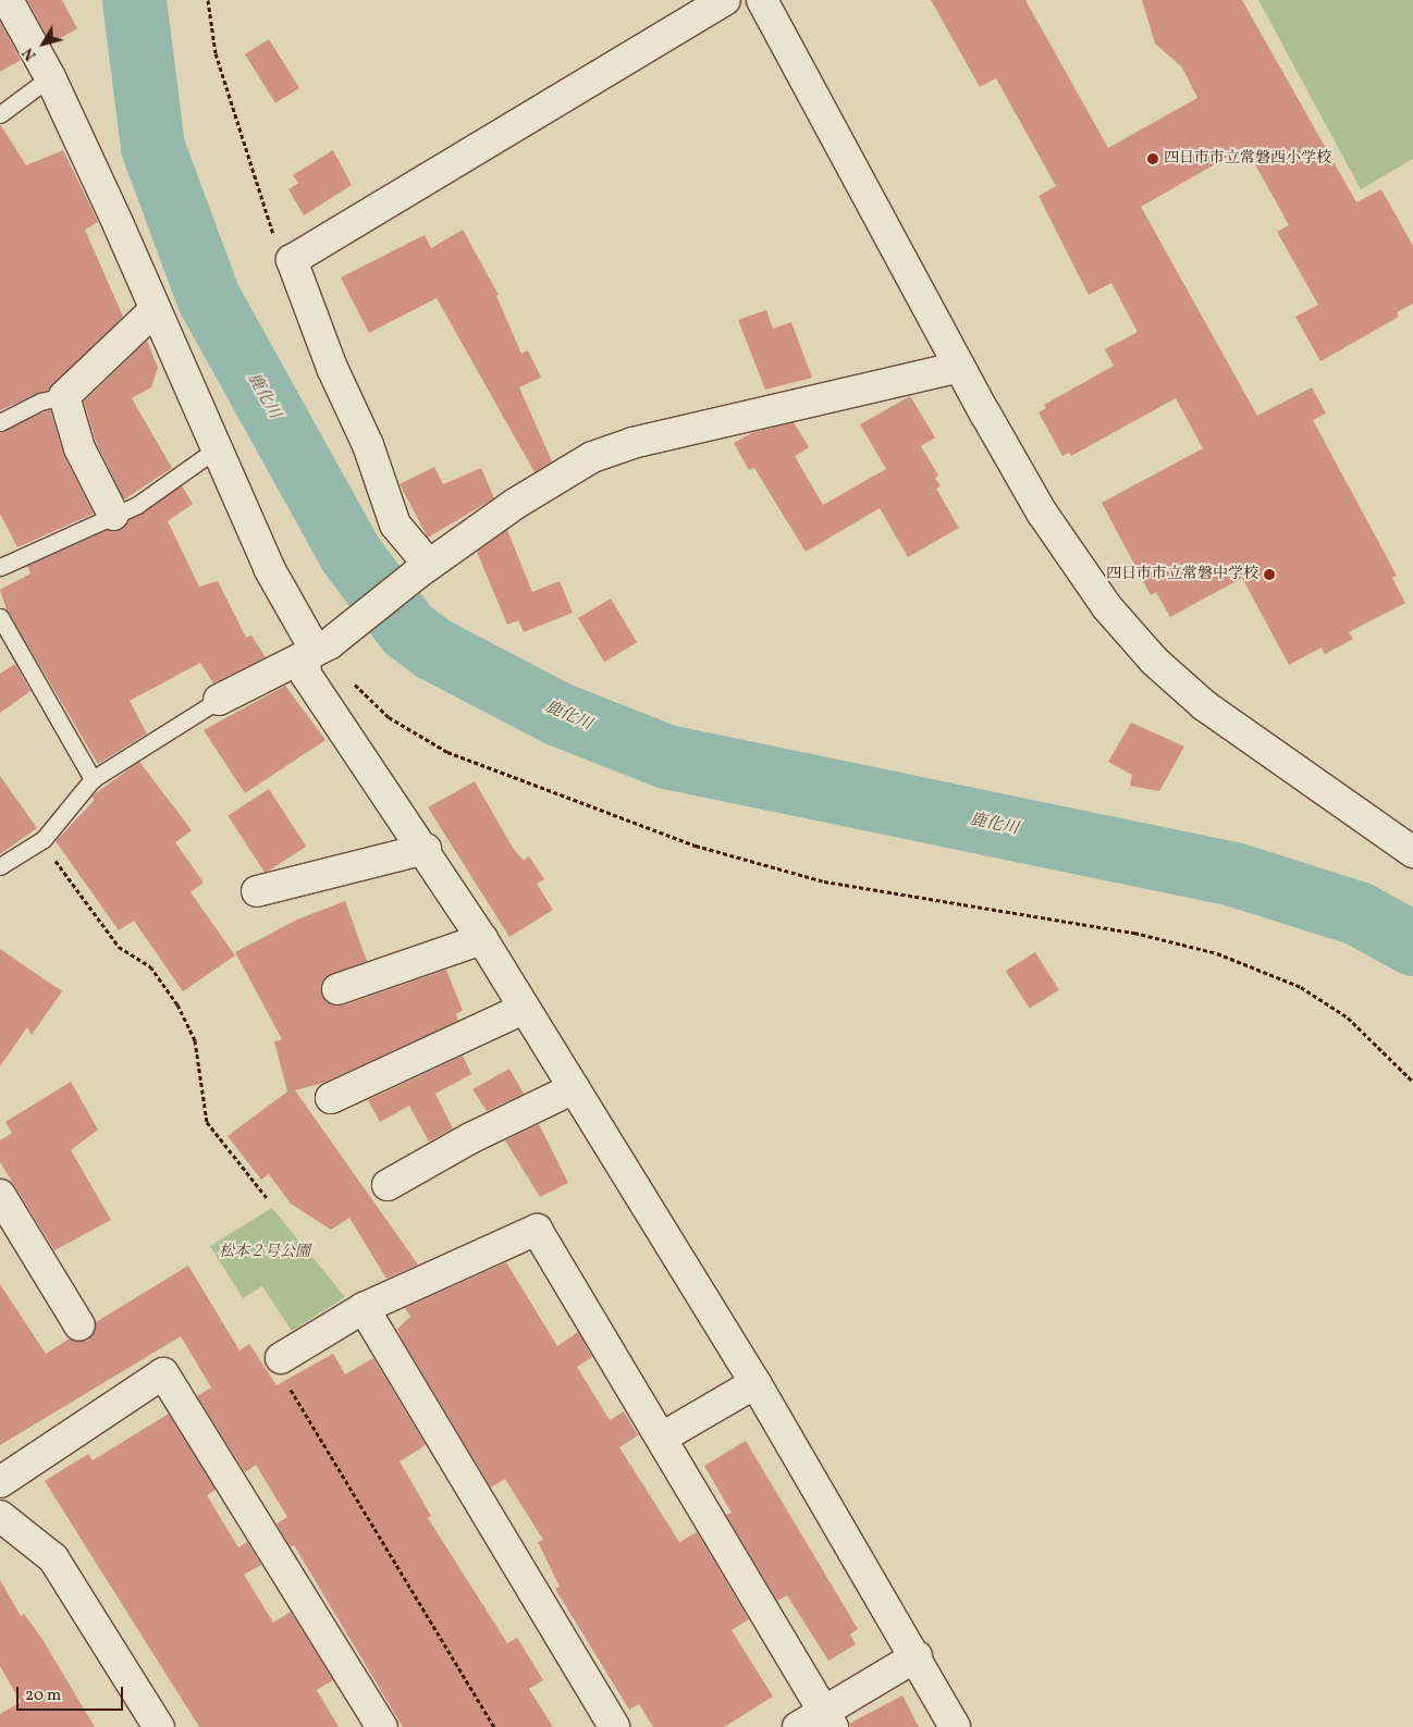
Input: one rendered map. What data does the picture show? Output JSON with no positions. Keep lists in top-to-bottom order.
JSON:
{
  "water": ["鹿化川"],
  "parks": ["松本２号公園"],
  "places": ["四日市市立常磐西小学校", "四日市市立常磐中学校"],
  "scale_bar": "20 m",
  "north": "bottom left"
}
